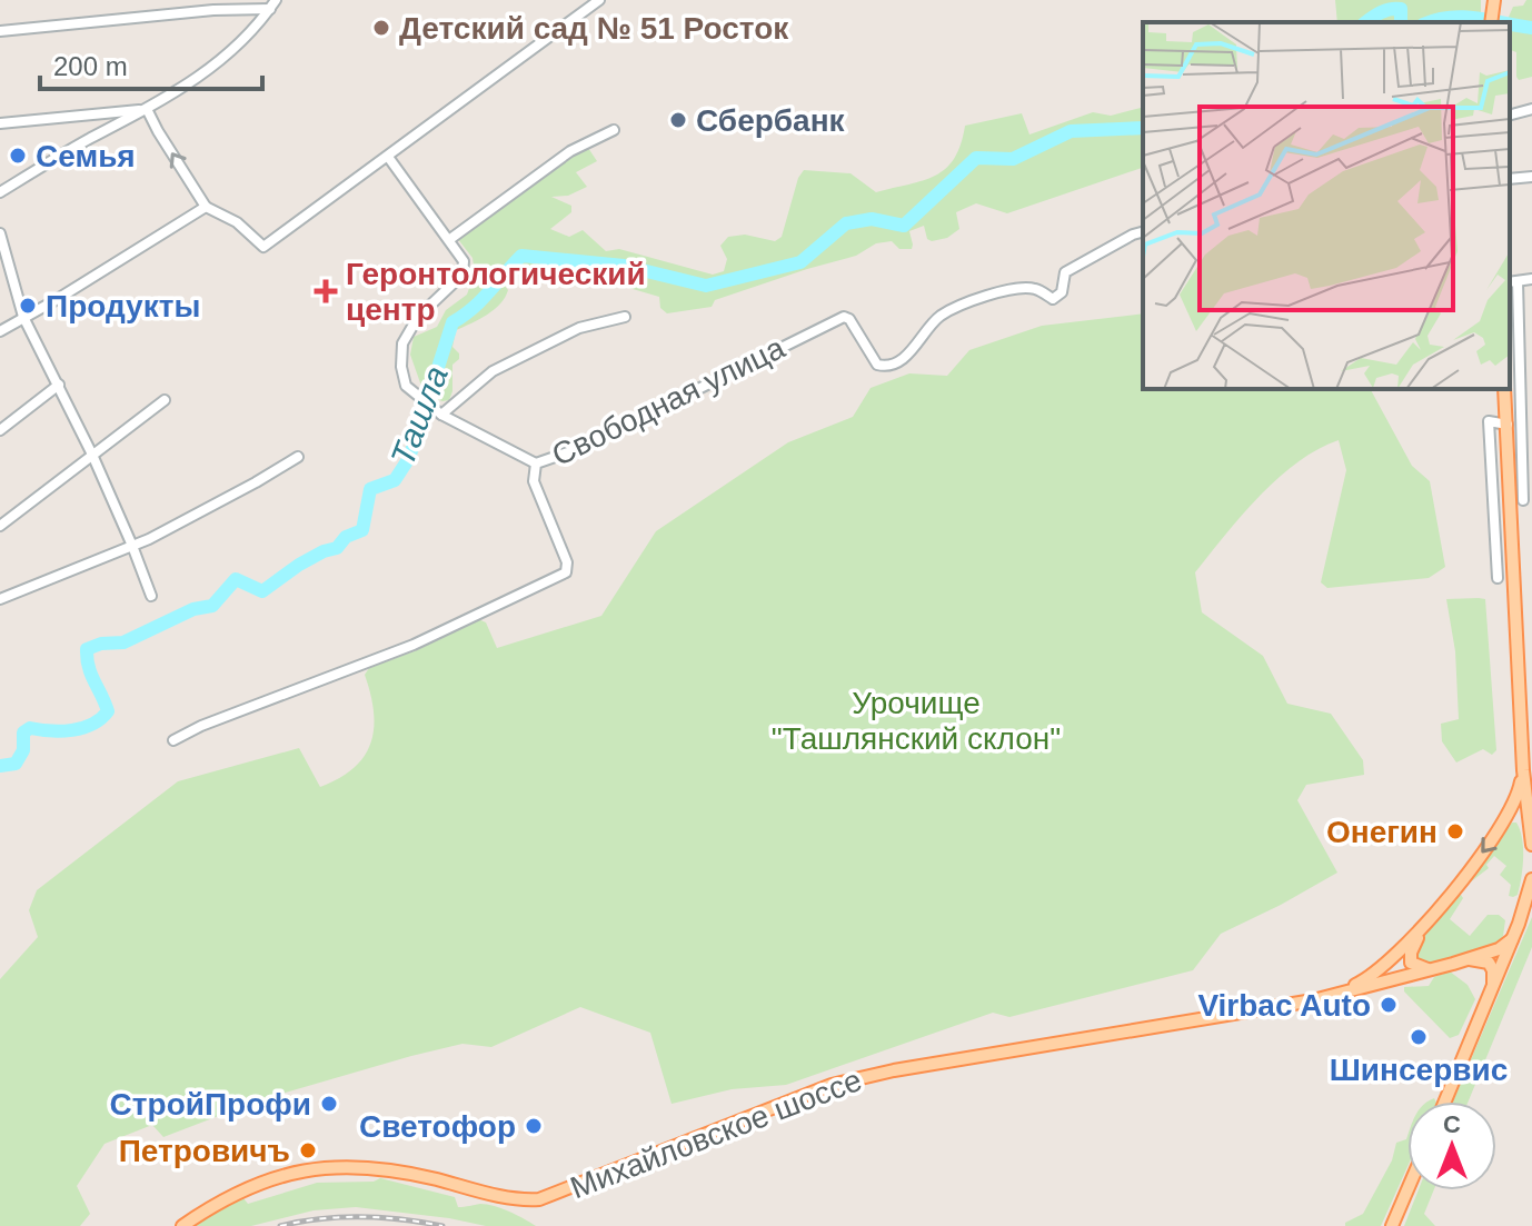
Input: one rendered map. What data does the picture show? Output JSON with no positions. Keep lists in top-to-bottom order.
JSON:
{
  "streets": {
    "main road": ["Михайловское шоссе"],
    "street": ["Свободная улица"]
  },
  "water": ["Ташла"],
  "parks": ["Урочище \"Ташлянский склон\""],
  "places": {
    "other": [
      "Детский сад № 51 Росток",
      "Сбербанк",
      "Семья",
      "Продукты",
      "Онегин",
      "Virbac Auto",
      "Шинсервис",
      "СтройПрофи",
      "Светофор",
      "Петровичъ"
    ],
    "health": ["Геронтологический центр"]
  },
  "scale_bar": "200 m",
  "north": "top"
}
